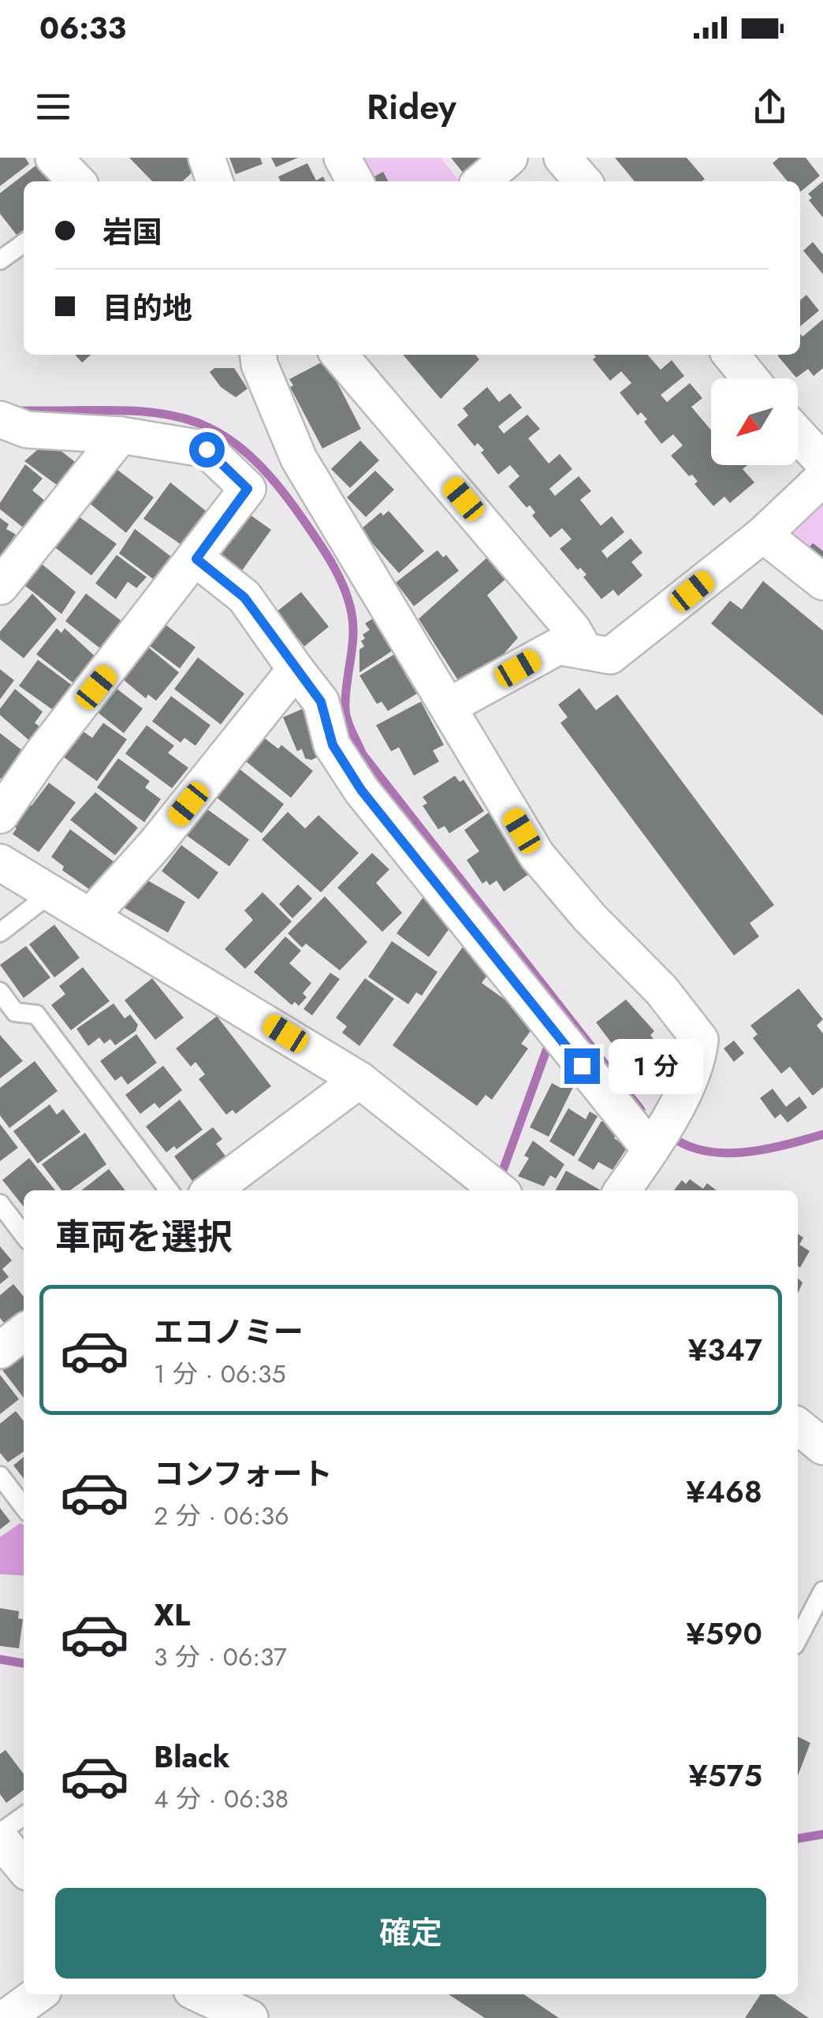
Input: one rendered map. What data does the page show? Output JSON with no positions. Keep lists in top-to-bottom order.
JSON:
{
  "north": "bottom left",
  "page": {
    "status": "06:33",
    "header": "Ridey",
    "banner": ["岩国", "目的地"],
    "bubble": "1 分",
    "heading": "車両を選択",
    "list": [
      {
        "name": "エコノミー",
        "note": "1 分 · 06:35",
        "value": "¥347"
      },
      {
        "name": "コンフォート",
        "note": "2 分 · 06:36",
        "value": "¥468"
      },
      {
        "name": "XL",
        "note": "3 分 · 06:37",
        "value": "¥590"
      },
      {
        "name": "Black",
        "note": "4 分 · 06:38",
        "value": "¥575"
      }
    ],
    "buttons": "確定"
  }
}
